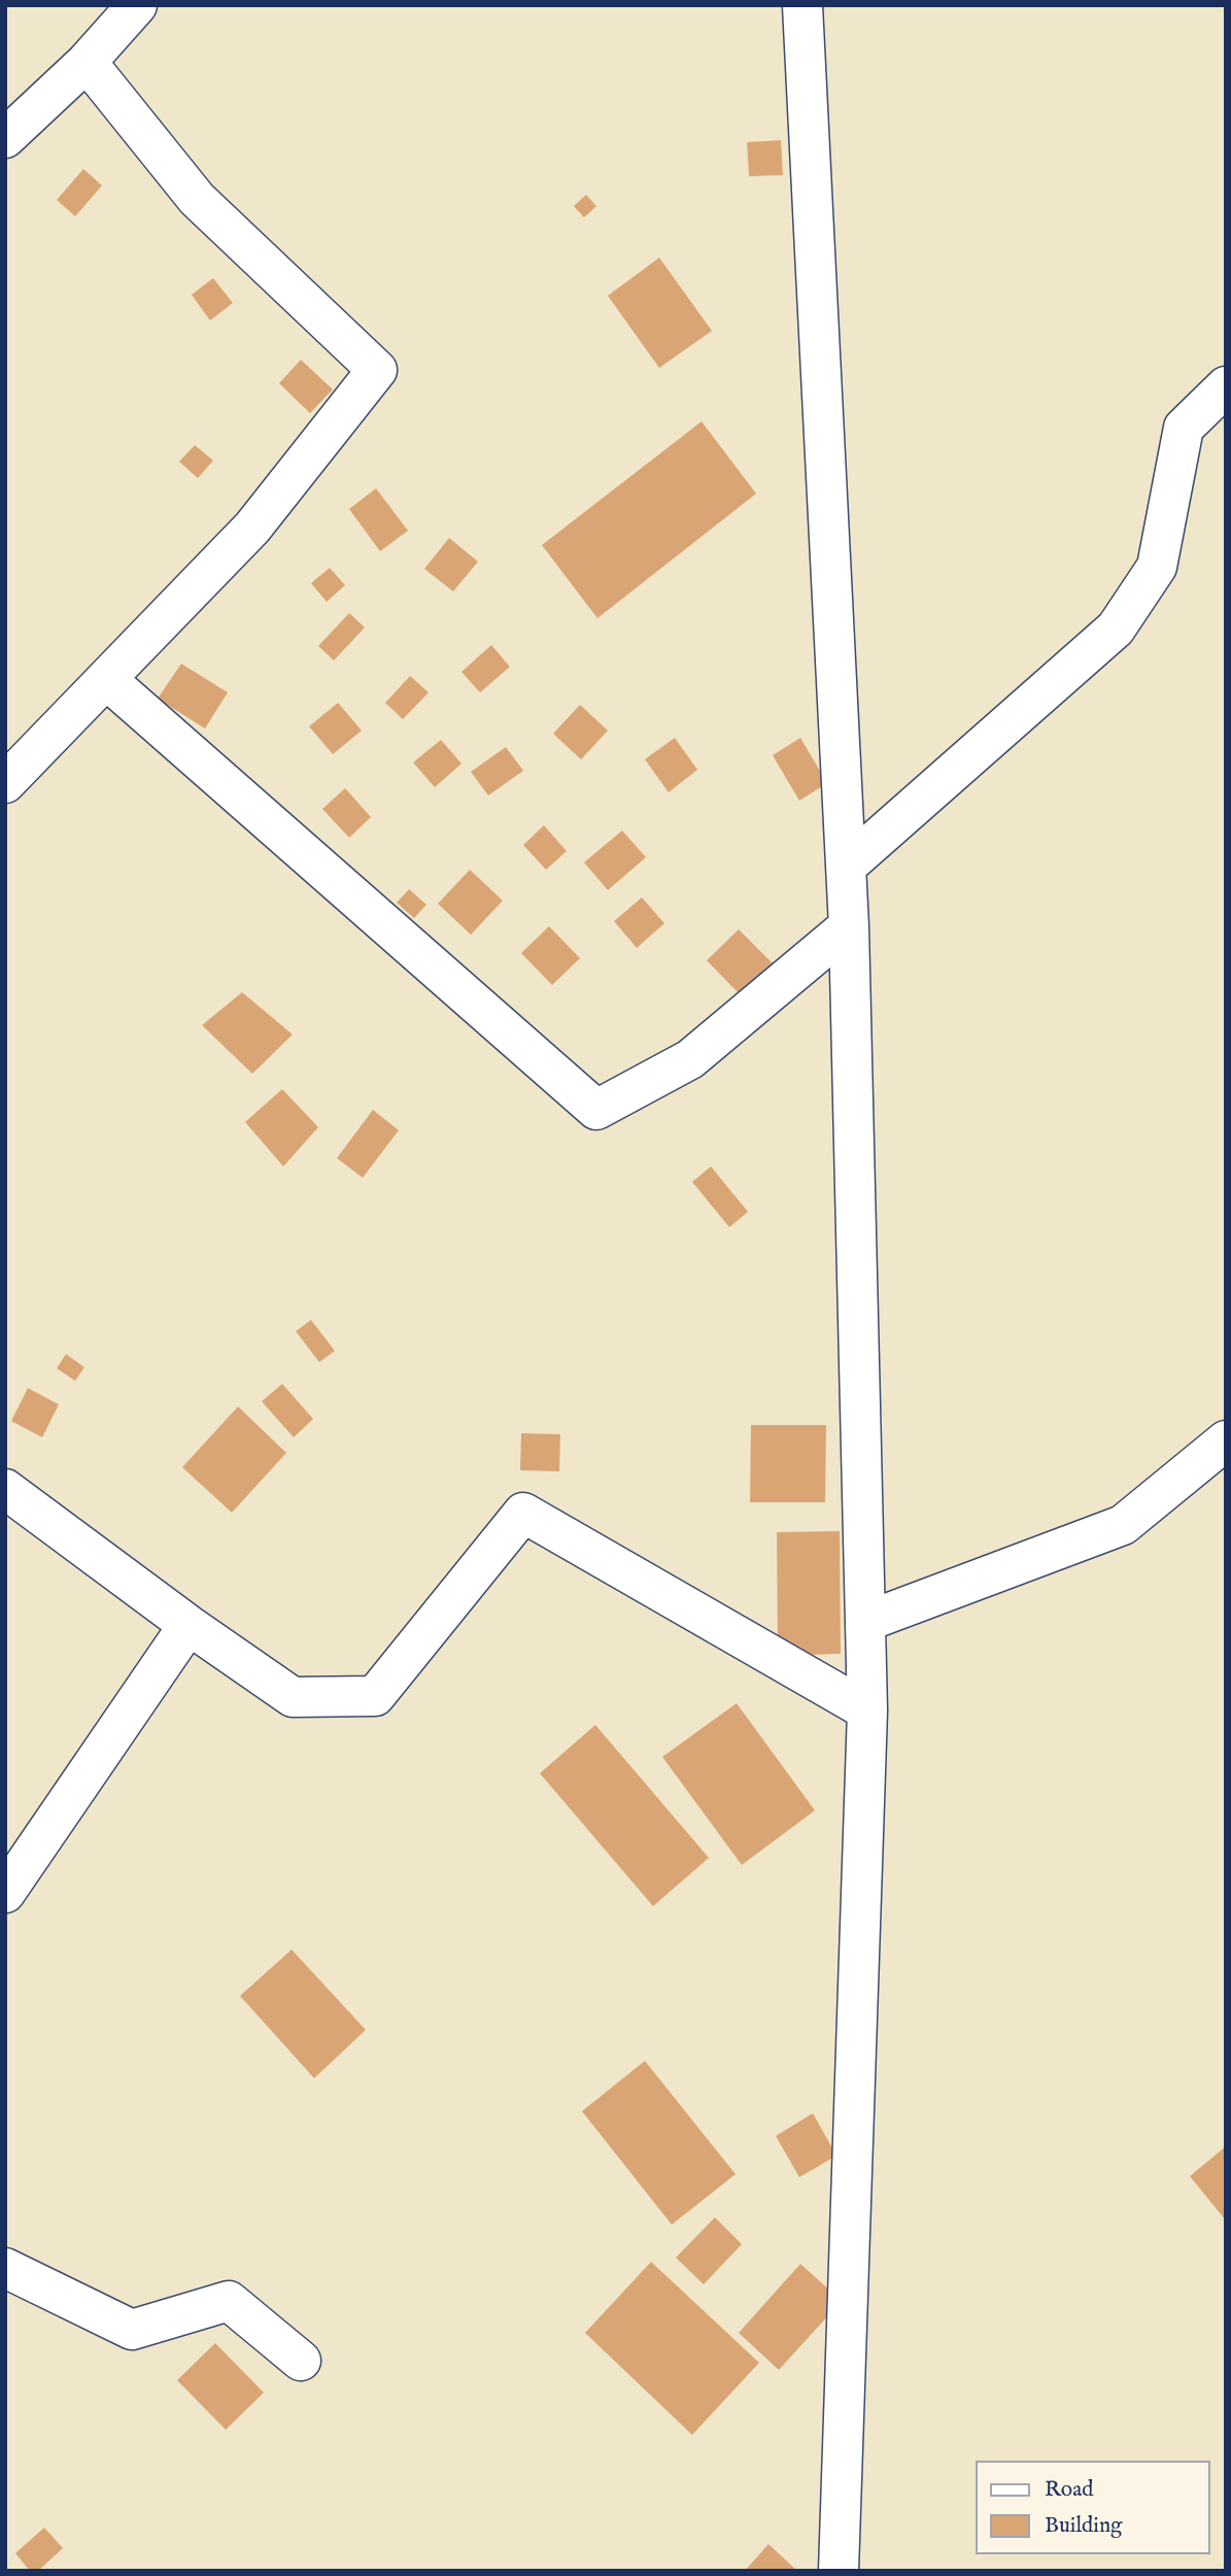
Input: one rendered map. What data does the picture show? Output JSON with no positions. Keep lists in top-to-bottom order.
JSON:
{
  "legend": ["Road", "Building"]
}
